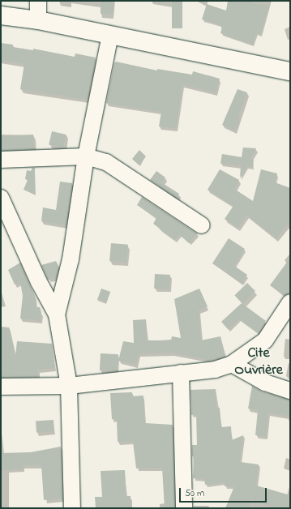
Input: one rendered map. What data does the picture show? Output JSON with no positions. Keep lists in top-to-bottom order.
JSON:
{
  "districts": ["Cite Ouvrière"],
  "scale_bar": "50 m"
}
